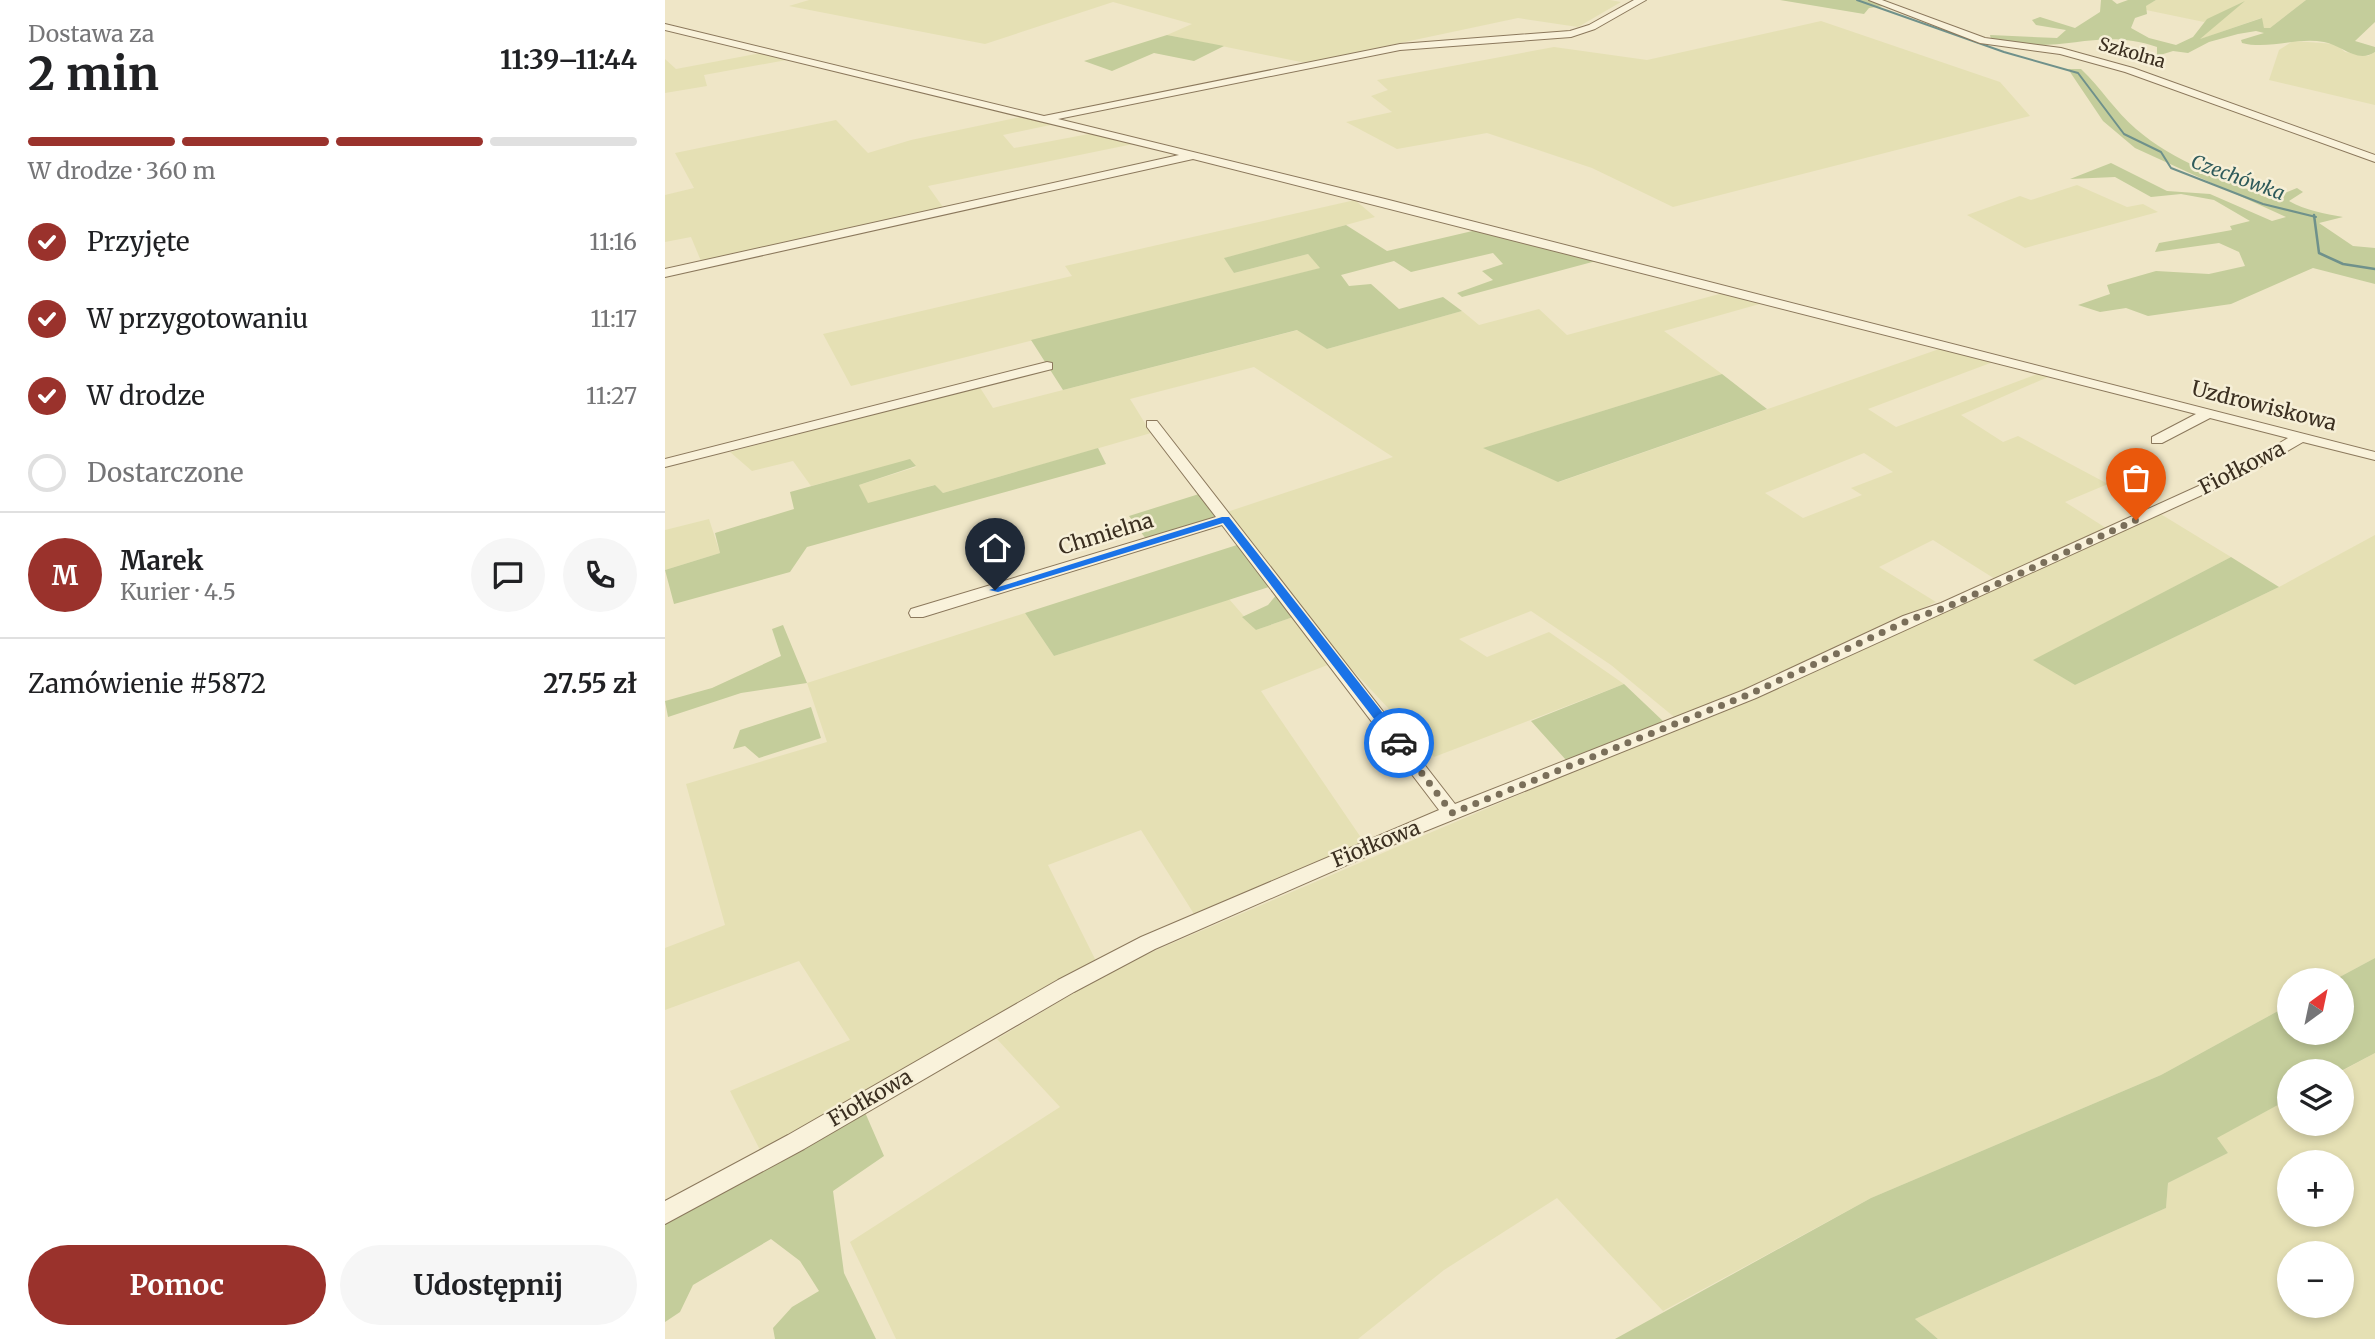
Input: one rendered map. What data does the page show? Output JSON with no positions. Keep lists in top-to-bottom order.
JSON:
{
  "streets": {
    "street": [
      "Szkolna",
      "Uzdrowiskowa",
      "Fiołkowa",
      "Chmielna"
    ]
  },
  "crossings": [
    ["Uzdrowiskowa", "Fiołkowa"]
  ],
  "water": ["Czechówka"],
  "north": "top right",
  "page": {
    "heading": ["2 min", "Dostawa za", "11:39–11:44"],
    "panel": [
      "Marek",
      "Kurier · 4.5",
      "Zamówienie #5872",
      "27.55 zł"
    ],
    "bar": "W drodze · 360 m",
    "list": [
      ["Przyjęte", "11:16"],
      ["W przygotowaniu", "11:17"],
      ["W drodze", "11:27"],
      "Dostarczone"
    ],
    "round": "M",
    "map_buttons": ["+", "−"],
    "buttons": ["Pomoc", "Udostępnij"]
  }
}
